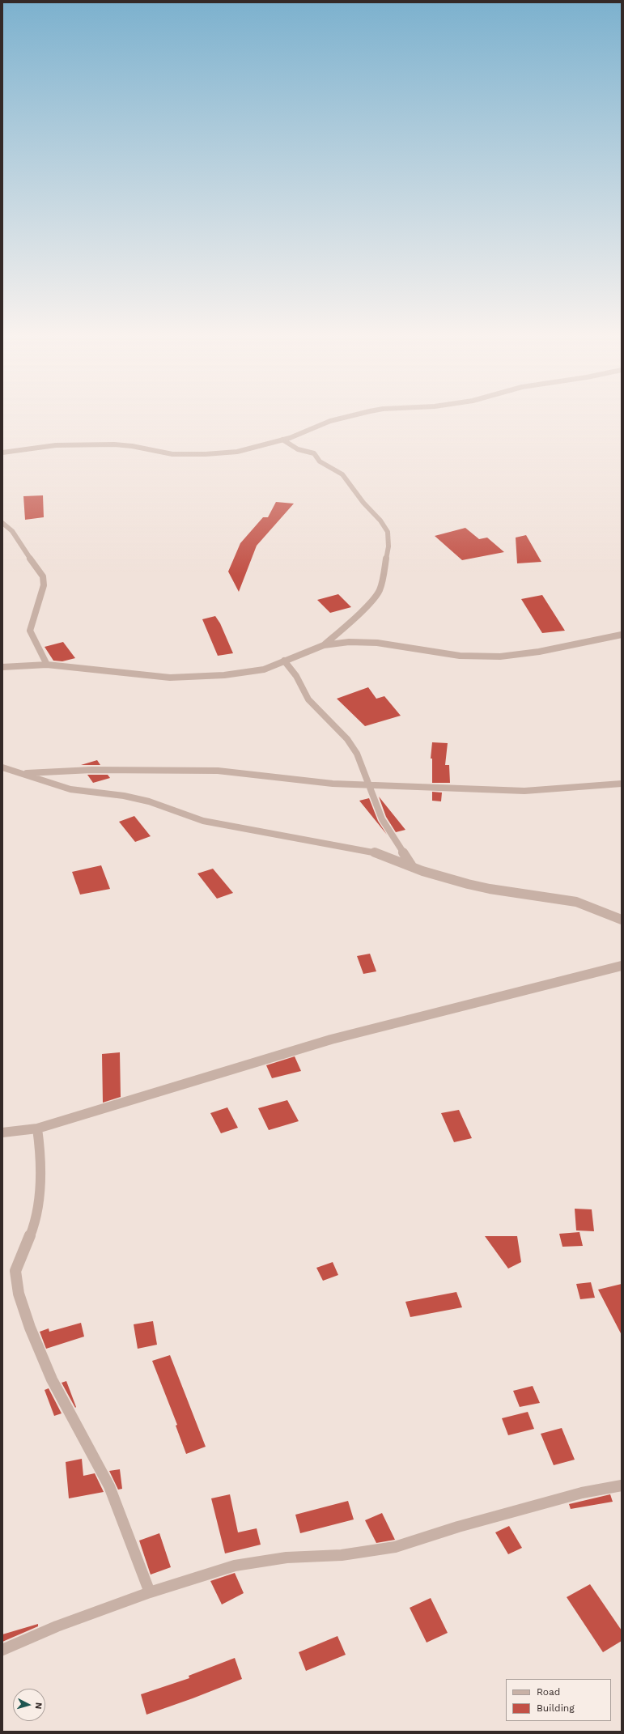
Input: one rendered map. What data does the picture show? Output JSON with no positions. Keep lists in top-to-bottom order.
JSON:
{
  "legend": ["Road", "Building"],
  "north": "right"
}
